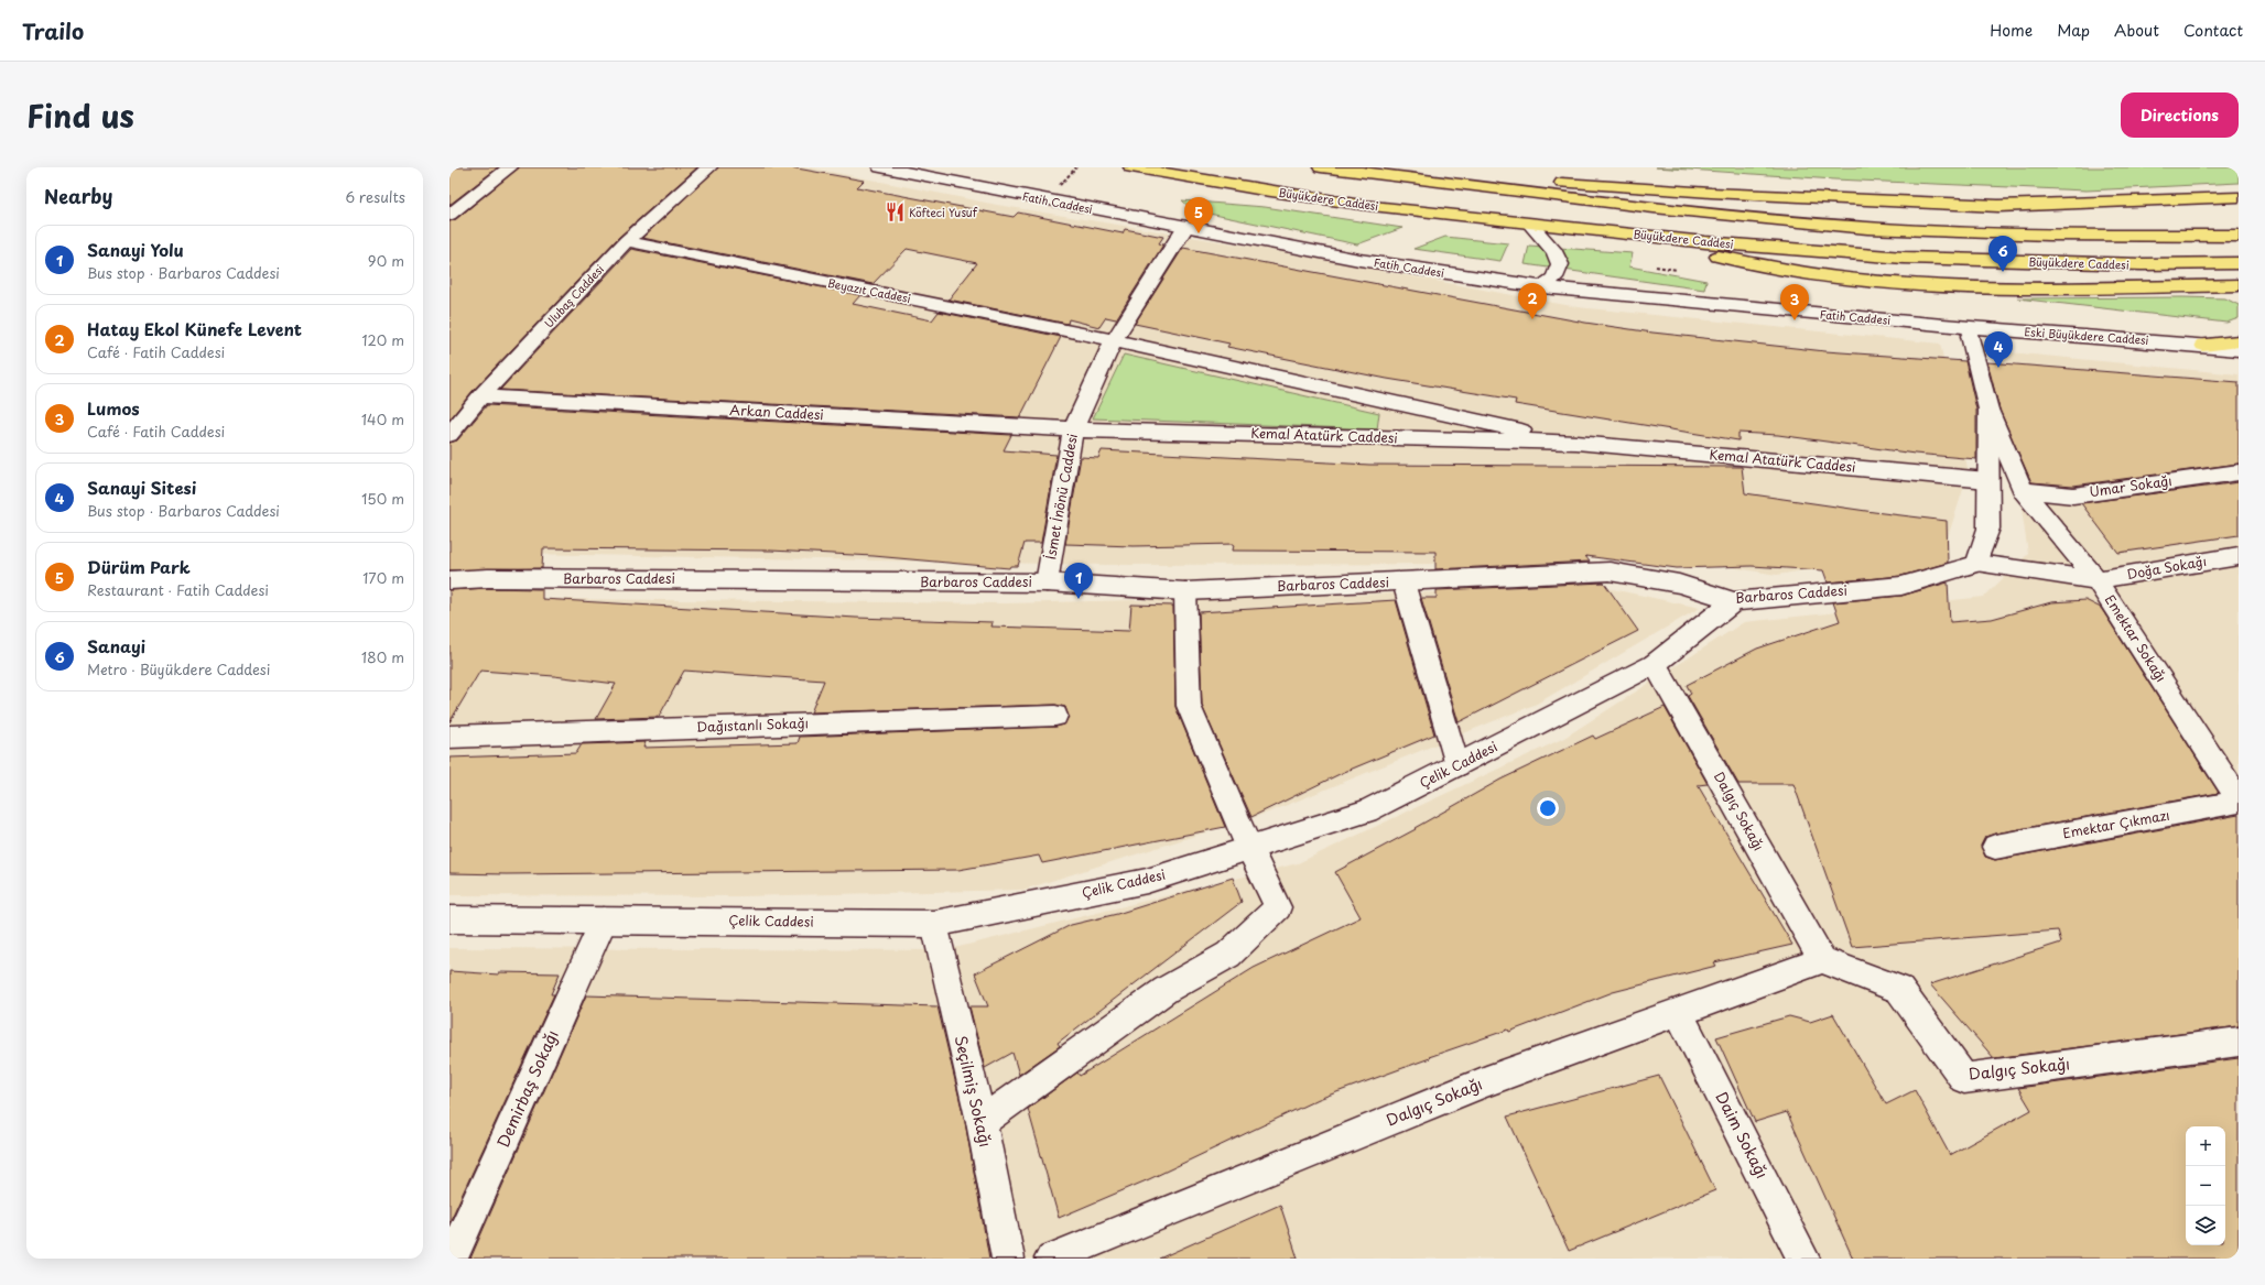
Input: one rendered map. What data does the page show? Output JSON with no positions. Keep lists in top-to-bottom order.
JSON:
{
  "streets": {
    "main road": ["Büyükdere Caddesi"],
    "street": [
      "Fatih Caddesi",
      "Beyazıt Caddesi",
      "Ulubaş Caddesi",
      "Eski Büyükdere Caddesi",
      "Arkan Caddesi",
      "Kemal Atatürk Caddesi",
      "Umar Sokağı",
      "İsmet İnönü Caddesi",
      "Doğa Sokağı",
      "Barbaros Caddesi",
      "Emektar Sokağı",
      "Dağıstanlı Sokağı",
      "Çelik Caddesi",
      "Dalgıç Sokağı",
      "Emektar Çıkmazı",
      "Demirbaş Sokağı",
      "Seçilmiş Sokağı",
      "Daim Sokağı"
    ]
  },
  "crossings": [
    ["Fatih Caddesi", "Eski Büyükdere Caddesi"],
    ["Fatih Caddesi", "İsmet İnönü Caddesi"],
    ["Beyazıt Caddesi", "Ulubaş Caddesi"],
    ["Beyazıt Caddesi", "Kemal Atatürk Caddesi"],
    ["Beyazıt Caddesi", "İsmet İnönü Caddesi"],
    ["Ulubaş Caddesi", "Arkan Caddesi"],
    ["Arkan Caddesi", "Kemal Atatürk Caddesi"],
    ["Arkan Caddesi", "İsmet İnönü Caddesi"],
    ["Kemal Atatürk Caddesi", "İsmet İnönü Caddesi"],
    ["Umar Sokağı", "Emektar Sokağı"],
    ["İsmet İnönü Caddesi", "Barbaros Caddesi"],
    ["Doğa Sokağı", "Emektar Sokağı"],
    ["Barbaros Caddesi", "Çelik Caddesi"],
    ["Emektar Sokağı", "Emektar Çıkmazı"],
    ["Çelik Caddesi", "Dalgıç Sokağı"],
    ["Çelik Caddesi", "Demirbaş Sokağı"],
    ["Çelik Caddesi", "Seçilmiş Sokağı"],
    ["Dalgıç Sokağı", "Daim Sokağı"]
  ],
  "places": {
    "restaurant": ["Köfteci Yusuf"]
  },
  "page": {
    "header": "Trailo",
    "nav": [
      "Home",
      "Map",
      "About",
      "Contact"
    ],
    "title": "Find us",
    "buttons": "Directions",
    "heading": ["Nearby", "6 results"],
    "pins": [
      "5",
      "6",
      "2",
      "3",
      "4",
      "1"
    ],
    "list": [
      {
        "mark": "1",
        "name": "Sanayi Yolu",
        "note": "Bus stop · Barbaros Caddesi",
        "value": "90 m"
      },
      {
        "mark": "2",
        "name": "Hatay Ekol Künefe Levent",
        "note": "Café · Fatih Caddesi",
        "value": "120 m"
      },
      {
        "mark": "3",
        "name": "Lumos",
        "note": "Café · Fatih Caddesi",
        "value": "140 m"
      },
      {
        "mark": "4",
        "name": "Sanayi Sitesi",
        "note": "Bus stop · Barbaros Caddesi",
        "value": "150 m"
      },
      {
        "mark": "5",
        "name": "Dürüm Park",
        "note": "Restaurant · Fatih Caddesi",
        "value": "170 m"
      },
      {
        "mark": "6",
        "name": "Sanayi",
        "note": "Metro · Büyükdere Caddesi",
        "value": "180 m"
      }
    ],
    "map_buttons": ["+", "−"]
  }
}
